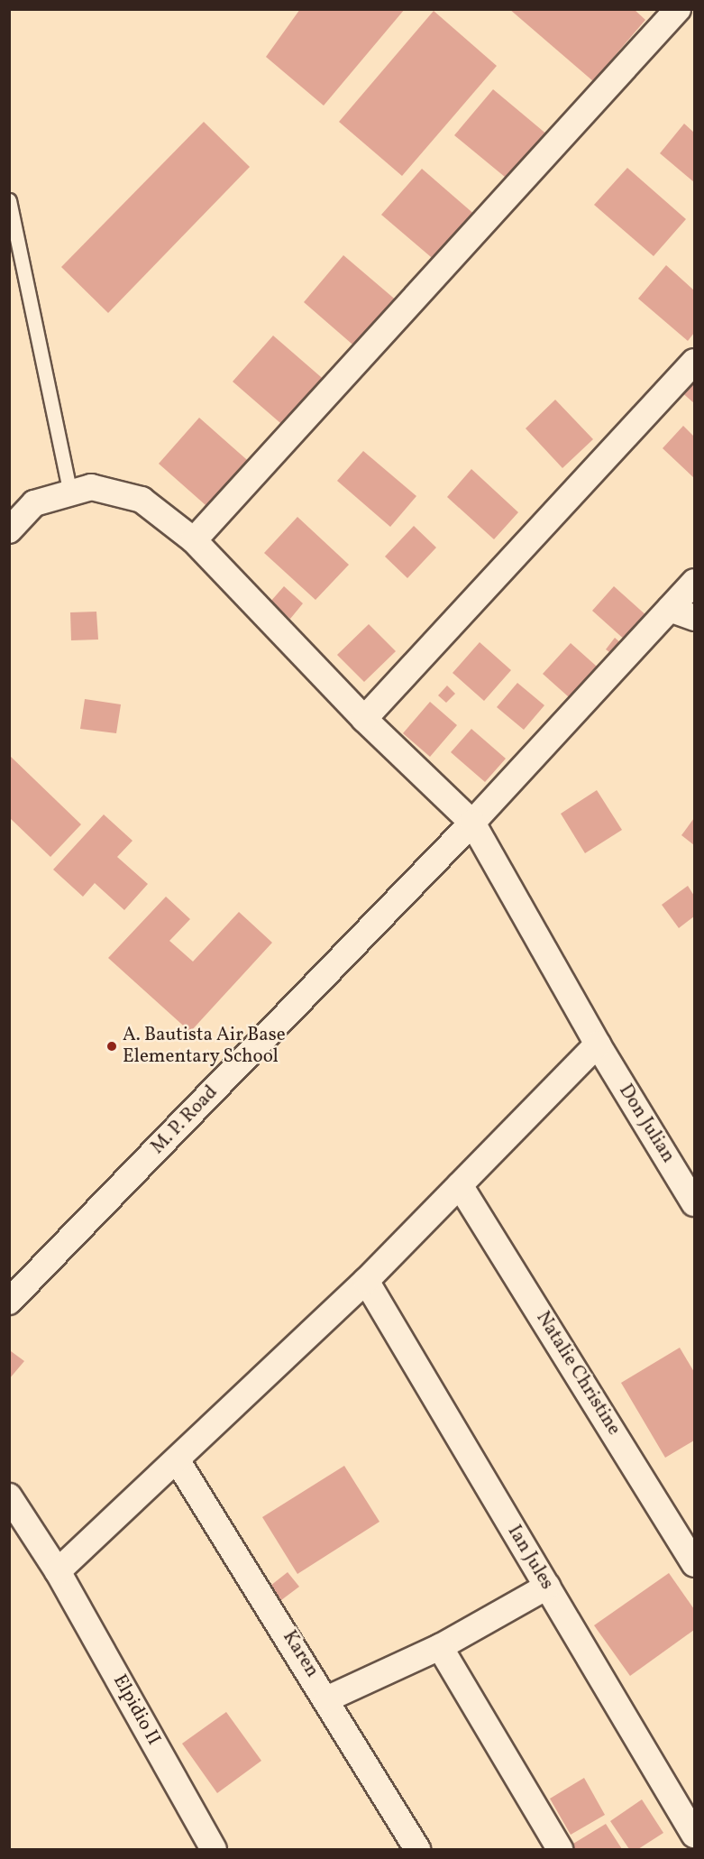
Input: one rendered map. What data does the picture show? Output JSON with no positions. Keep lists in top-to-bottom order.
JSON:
{
  "streets": {
    "street": [
      "M. P. Road",
      "Don Julian",
      "Natalie Christine",
      "Ian Jules",
      "Karen",
      "Elpidio II"
    ]
  },
  "crossings": [
    ["M. P. Road", "Don Julian"]
  ],
  "places": ["A. Bautista Air Base Elementary School"]
}
